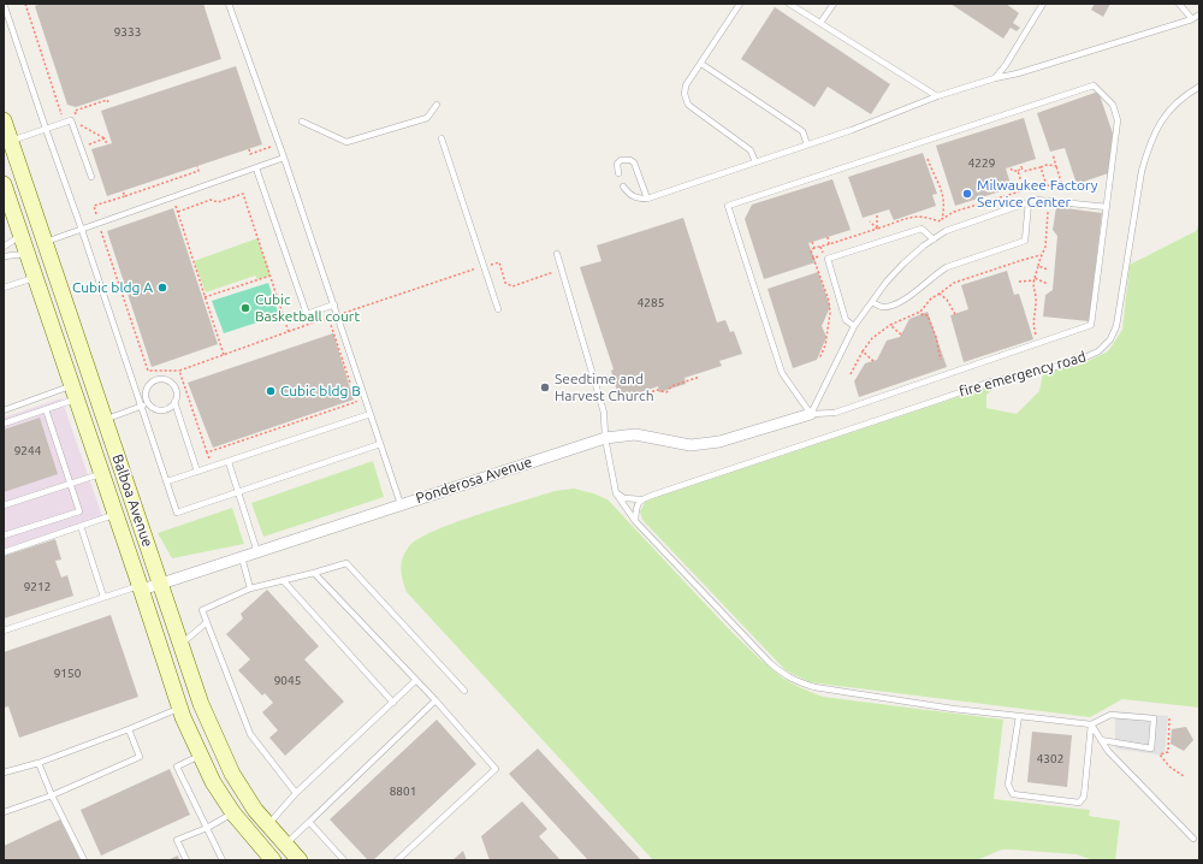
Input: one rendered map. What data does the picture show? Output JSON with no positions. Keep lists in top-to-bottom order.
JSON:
{
  "streets": {
    "main road": ["Balboa Avenue"],
    "street": ["Ponderosa Avenue"],
    "lane": ["fire emergency road"]
  },
  "crossings": [
    ["Ponderosa Avenue", "Balboa Avenue"]
  ],
  "places": [
    "Milwaukee Factory Service Center",
    "Cubic bldg A",
    "Cubic Basketball court",
    "Seedtime and Harvest Church",
    "Cubic bldg B"
  ],
  "house_numbers": [
    "9333",
    "4229",
    "4285",
    "9244",
    "9212",
    "9150",
    "9045",
    "4302",
    "8801"
  ]
}
